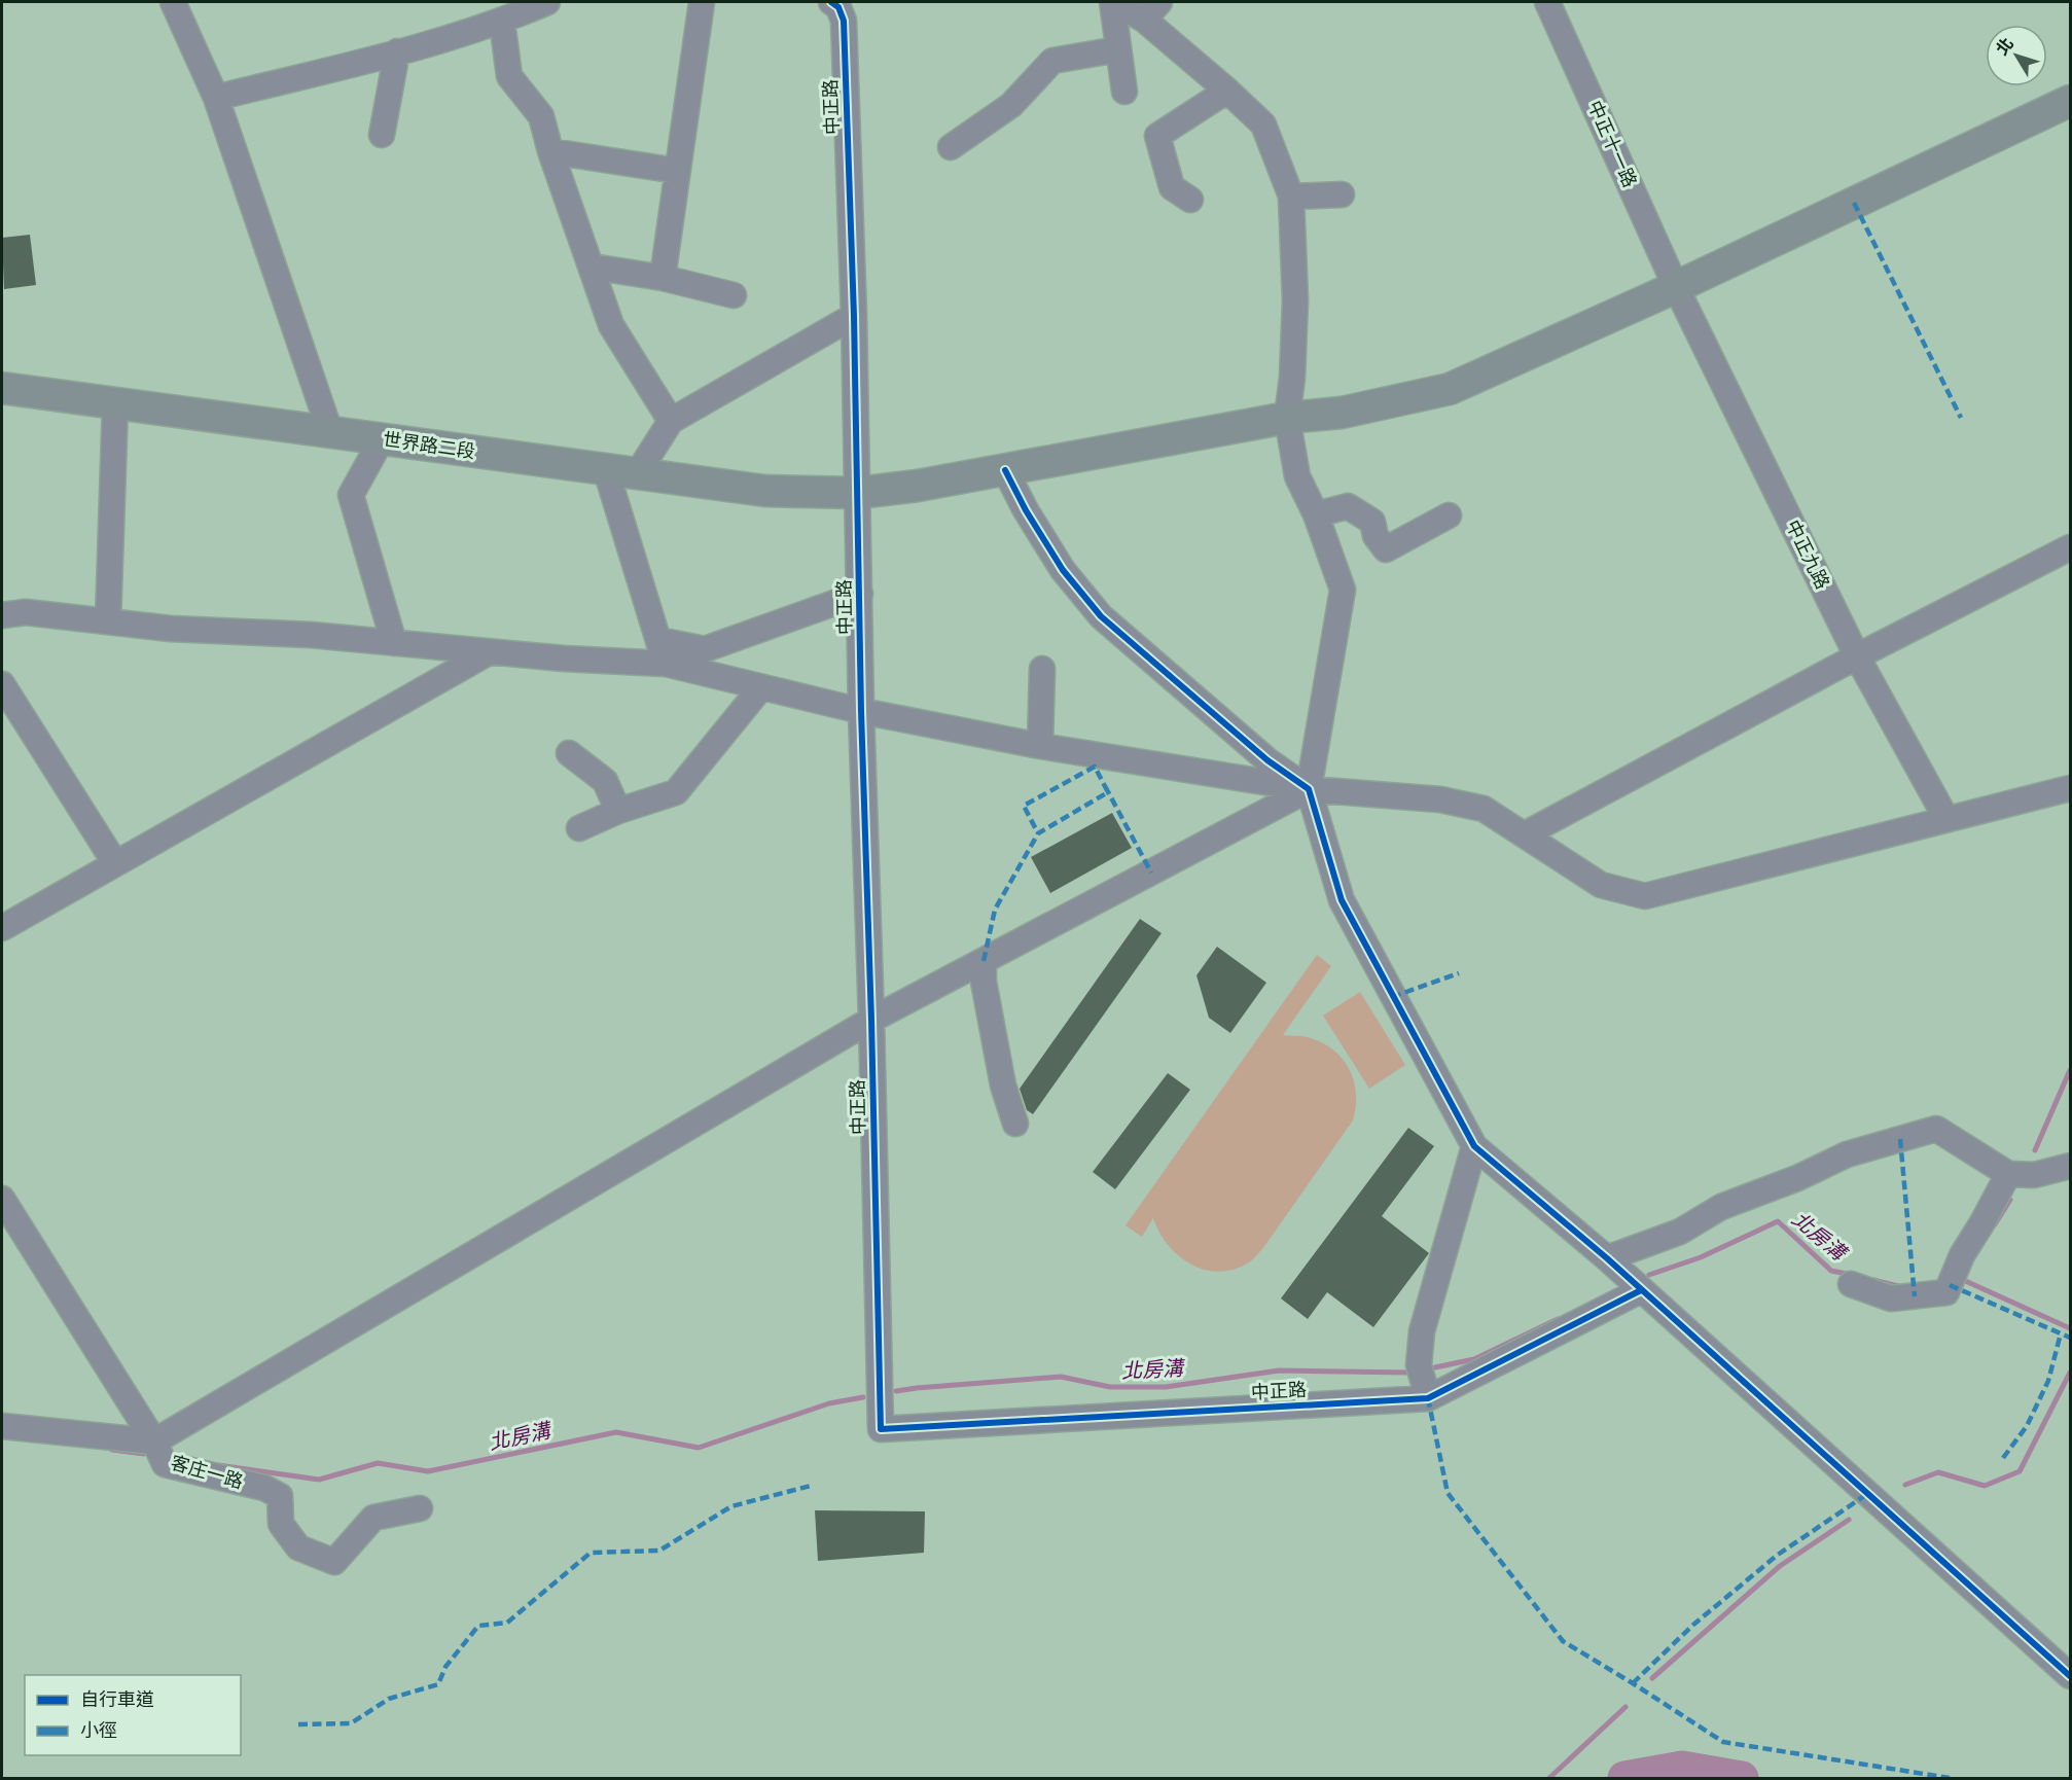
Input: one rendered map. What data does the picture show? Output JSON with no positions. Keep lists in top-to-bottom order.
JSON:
{
  "streets": {
    "main road": ["世界路二段"],
    "street": [
      "中正路",
      "中正十一路",
      "中正九路",
      "客庄一路"
    ]
  },
  "crossings": [
    ["中正路", "世界路二段"],
    ["中正十一路", "世界路二段"],
    ["中正十一路", "中正九路"],
    ["世界路二段", "中正九路"]
  ],
  "water": ["北房溝"],
  "legend": ["自行車道", "小徑"],
  "north": "top left"
}
